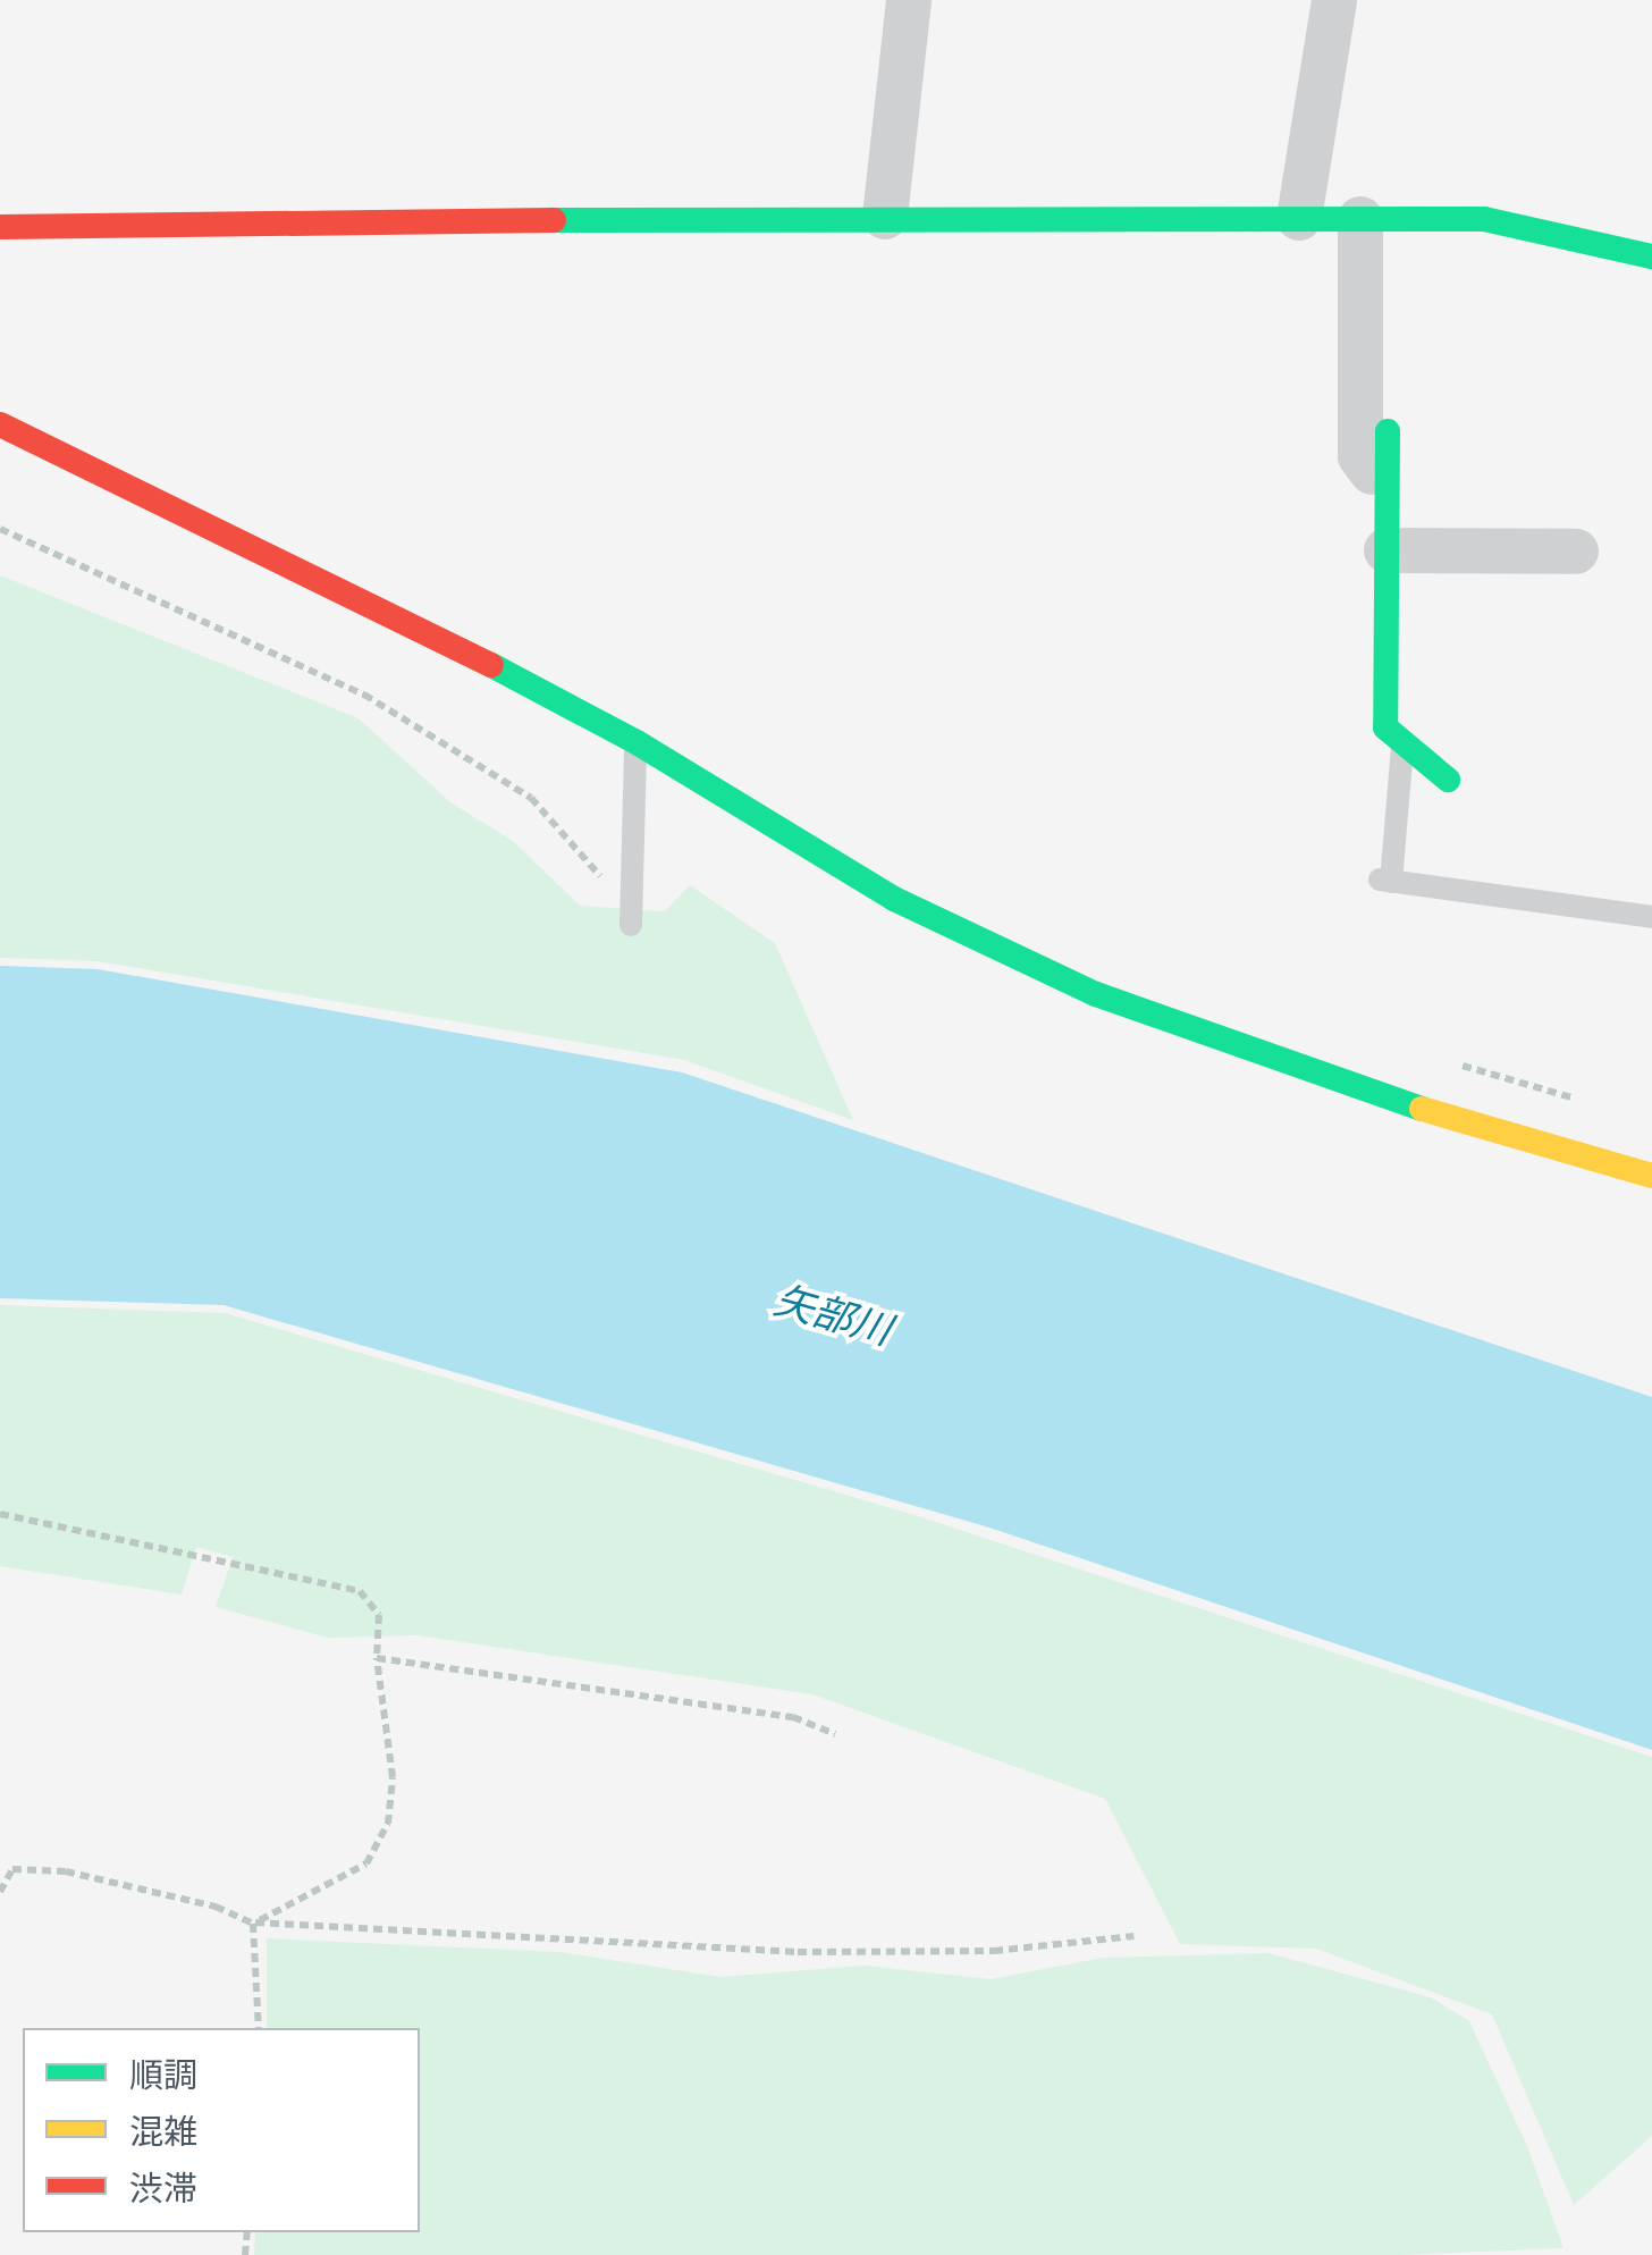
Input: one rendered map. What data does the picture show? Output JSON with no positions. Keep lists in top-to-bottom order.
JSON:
{
  "water": ["矢部川"],
  "legend": ["順調", "混雑", "渋滞"]
}
